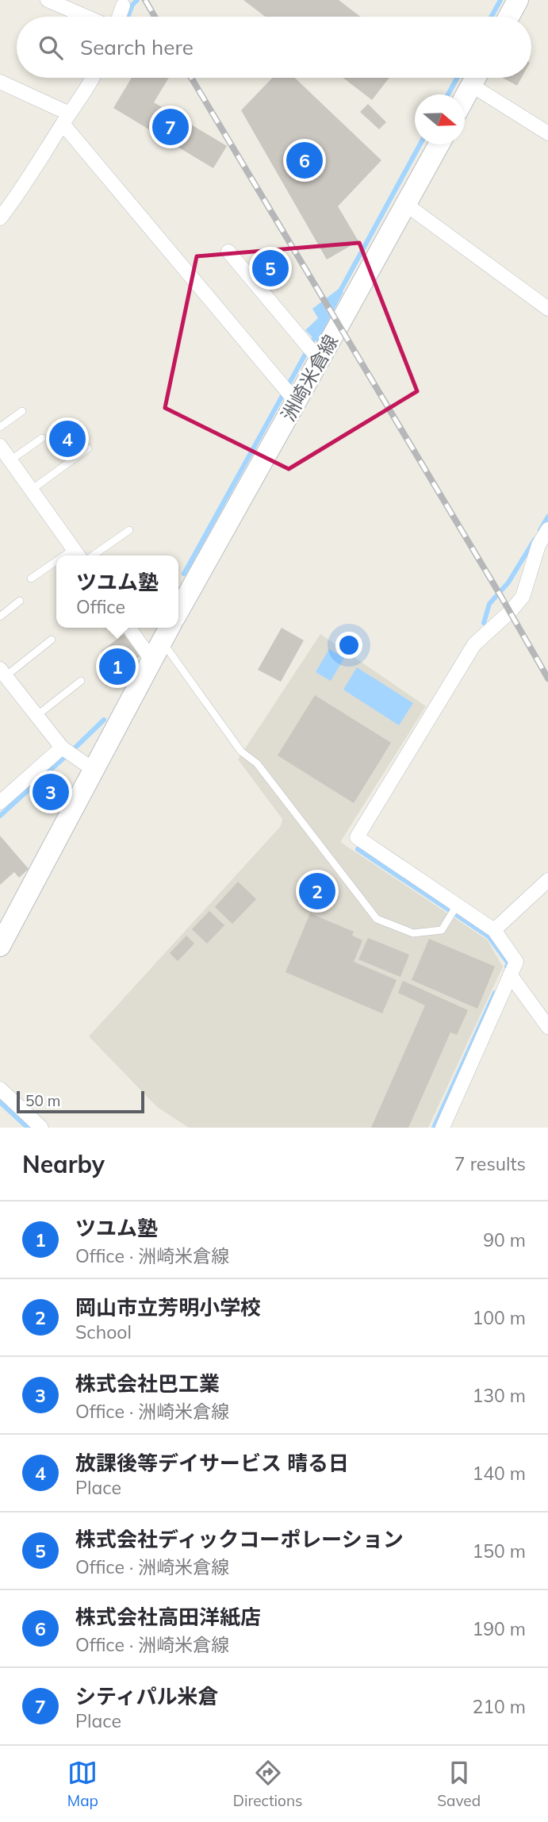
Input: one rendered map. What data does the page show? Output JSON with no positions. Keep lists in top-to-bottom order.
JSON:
{
  "streets": {
    "main road": ["洲崎米倉線"]
  },
  "scale_bar": "50 m",
  "north": "right",
  "page": {
    "search": "Search here",
    "pins": [
      "7",
      "6",
      "5",
      "4",
      "1",
      "3",
      "2"
    ],
    "popup": ["ツユム塾", "Office"],
    "scale": "50 m",
    "heading": ["Nearby", "7 results"],
    "list": [
      {
        "mark": "1",
        "name": "ツユム塾",
        "note": "Office · 洲崎米倉線",
        "value": "90 m"
      },
      {
        "mark": "2",
        "name": "岡山市立芳明小学校",
        "note": "School",
        "value": "100 m"
      },
      {
        "mark": "3",
        "name": "株式会社巴工業",
        "note": "Office · 洲崎米倉線",
        "value": "130 m"
      },
      {
        "mark": "4",
        "name": "放課後等デイサービス 晴る日",
        "note": "Place",
        "value": "140 m"
      },
      {
        "mark": "5",
        "name": "株式会社ディックコーポレーション",
        "note": "Office · 洲崎米倉線",
        "value": "150 m"
      },
      {
        "mark": "6",
        "name": "株式会社高田洋紙店",
        "note": "Office · 洲崎米倉線",
        "value": "190 m"
      },
      {
        "mark": "7",
        "name": "シティパル米倉",
        "note": "Place",
        "value": "210 m"
      }
    ],
    "nav": ["Map", "Directions", "Saved"]
  }
}
